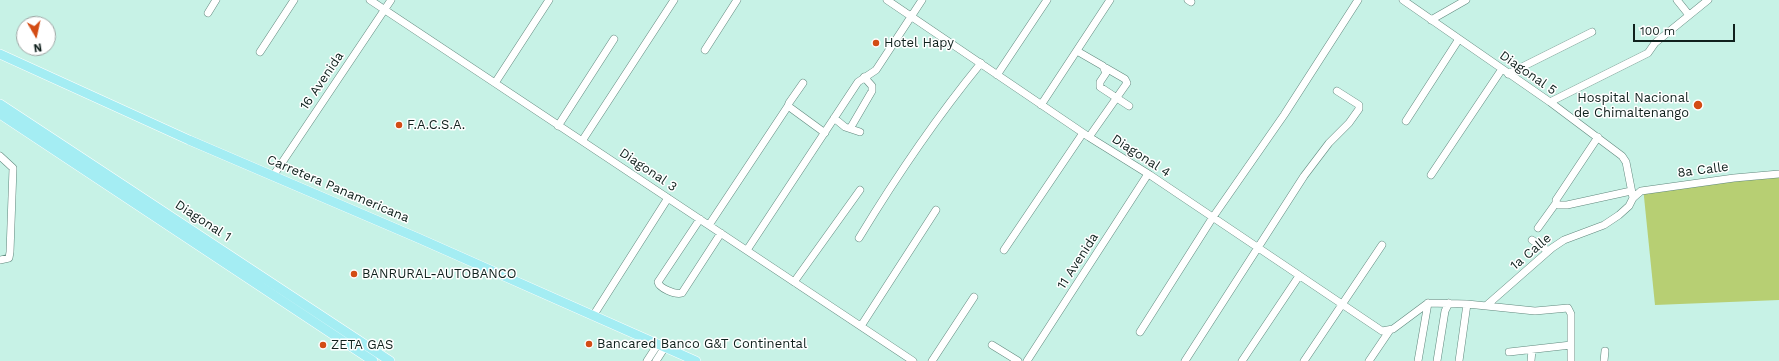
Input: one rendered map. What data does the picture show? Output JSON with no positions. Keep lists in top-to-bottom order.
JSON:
{
  "streets": {
    "main road": ["Carretera Panamericana", "Diagonal 1"],
    "street": [
      "Diagonal 5",
      "16 Avenida",
      "Diagonal 4",
      "Diagonal 3",
      "8a Calle",
      "1a Calle",
      "11 Avenida"
    ]
  },
  "crossings": [
    ["Diagonal 5", "8a Calle"],
    ["Diagonal 5", "1a Calle"],
    ["16 Avenida", "Diagonal 3"],
    ["16 Avenida", "Carretera Panamericana"],
    ["Diagonal 4", "11 Avenida"],
    ["8a Calle", "1a Calle"]
  ],
  "places": [
    "Hotel Hapy",
    "Hospital Nacional de Chimaltenango",
    "F.A.C.S.A.",
    "BANRURAL-AUTOBANCO",
    "Bancared Banco G&T Continental",
    "ZETA GAS"
  ],
  "scale_bar": "100 m",
  "north": "bottom"
}
